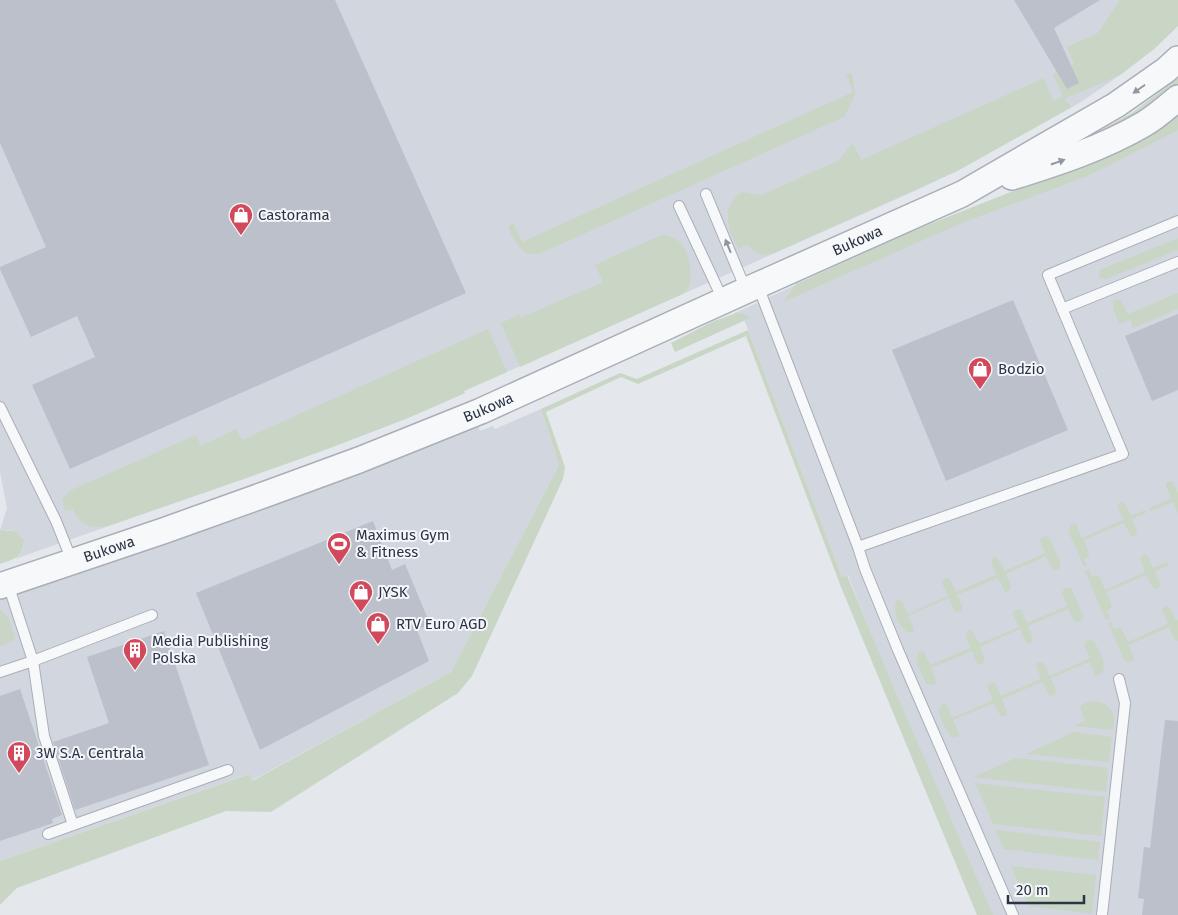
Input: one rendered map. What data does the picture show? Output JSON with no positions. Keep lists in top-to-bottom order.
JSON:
{
  "streets": {
    "street": ["Bukowa"]
  },
  "places": {
    "shop": [
      "Castorama",
      "Bodzio",
      "JYSK",
      "RTV Euro AGD"
    ],
    "sports": ["Maximus Gym & Fitness"],
    "building": ["Media Publishing Polska", "3W S.A. Centrala"]
  },
  "scale_bar": "20 m"
}
